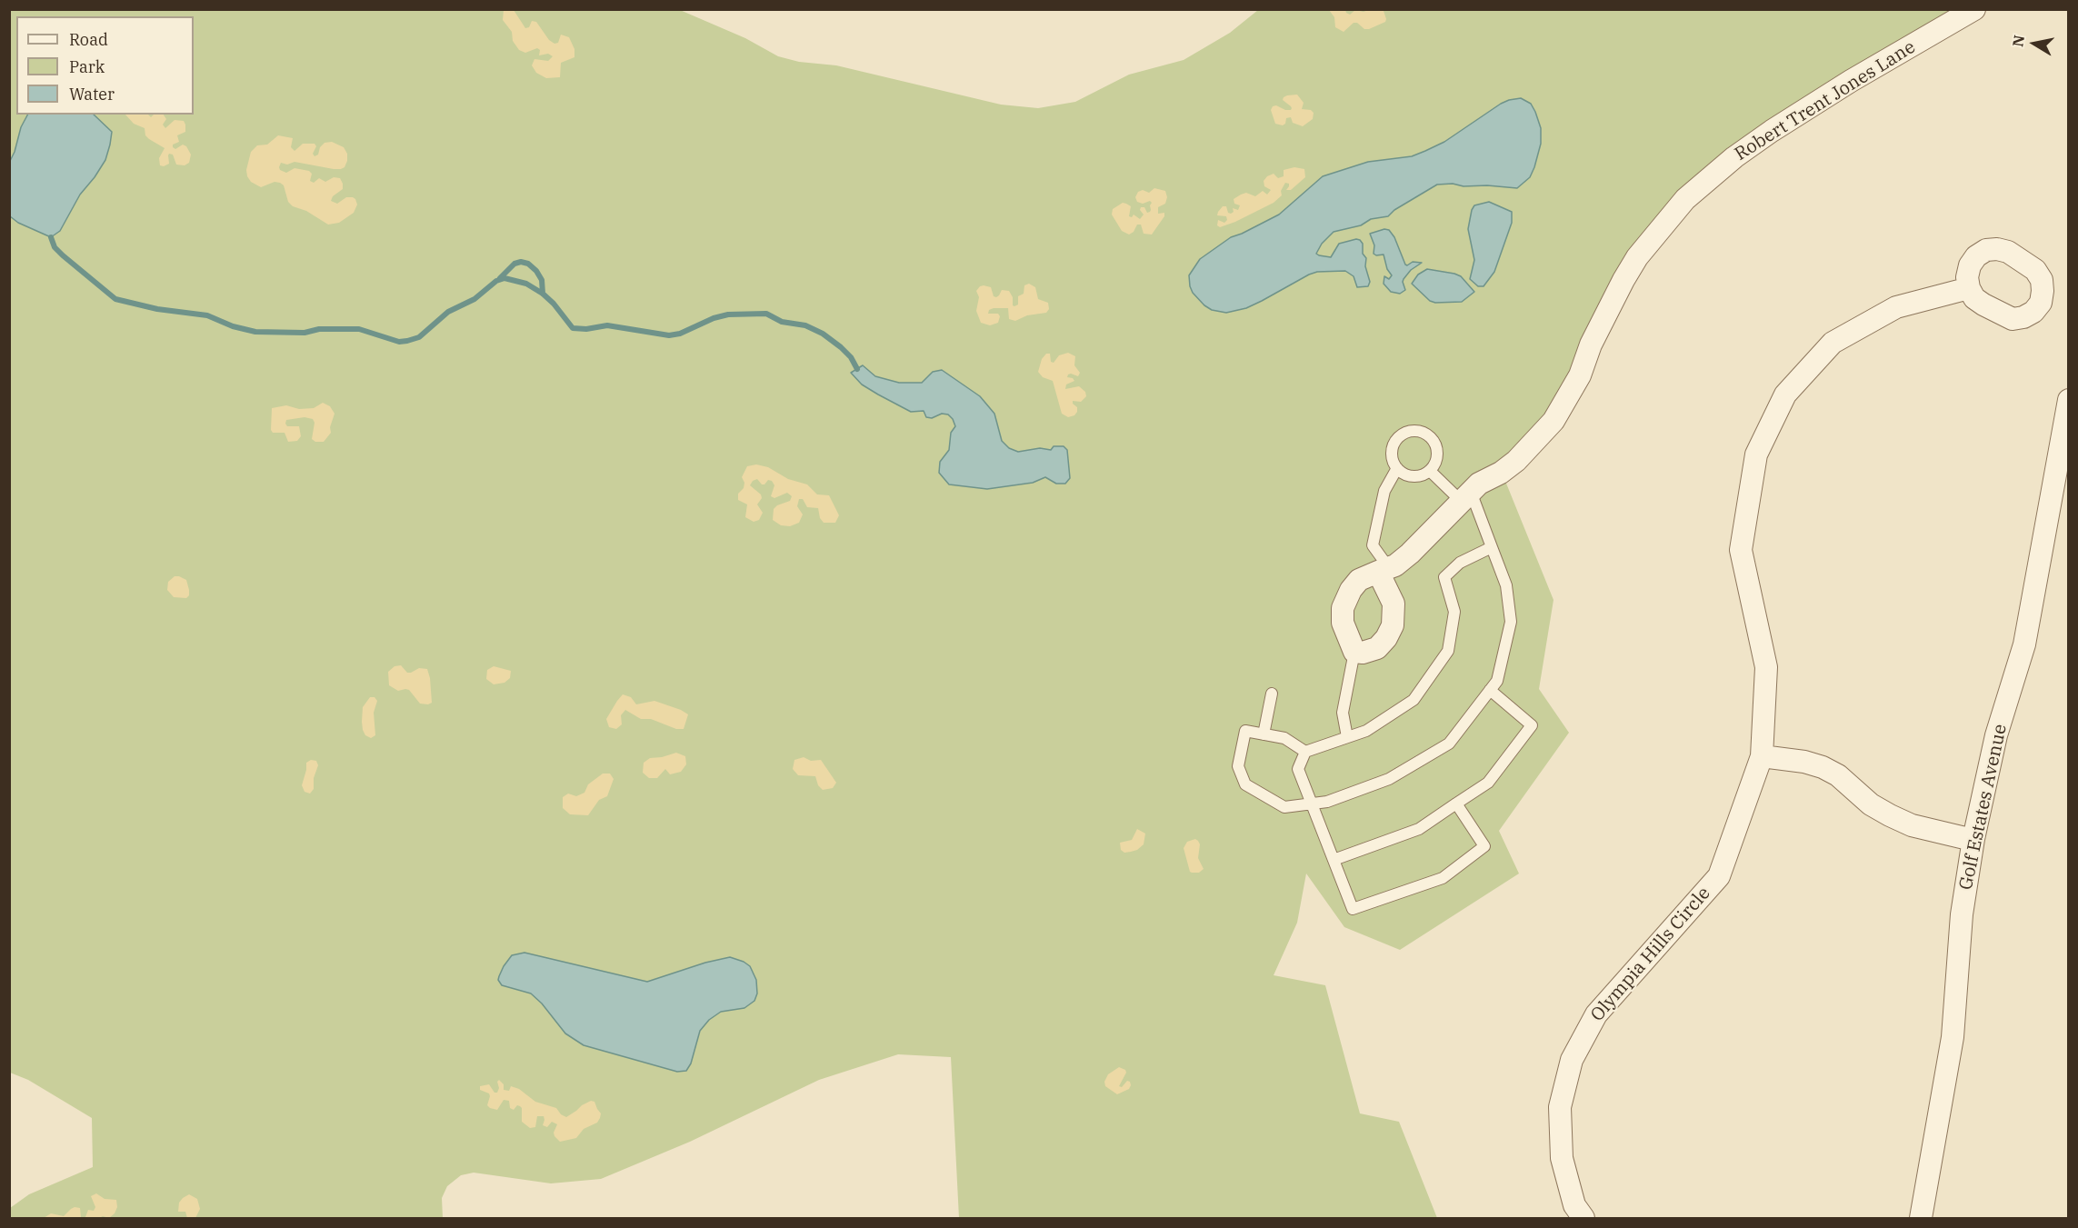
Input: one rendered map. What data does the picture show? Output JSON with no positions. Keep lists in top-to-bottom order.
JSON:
{
  "streets": {
    "street": ["Robert Trent Jones Lane", "Golf Estates Avenue", "Olympia Hills Circle"]
  },
  "legend": ["Road", "Park", "Water"],
  "north": "left"
}
